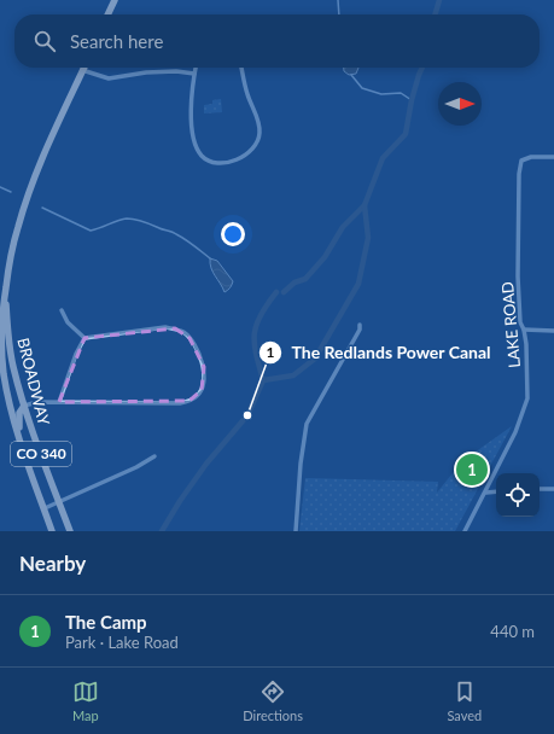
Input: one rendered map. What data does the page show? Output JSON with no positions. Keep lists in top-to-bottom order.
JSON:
{
  "streets": {
    "main road": ["BROADWAY", "CO 340"],
    "street": ["LAKE ROAD"]
  },
  "places": ["The Redlands Power Canal"],
  "north": "right",
  "page": {
    "search": "Search here",
    "pins": "1",
    "heading": "Nearby",
    "list": [
      {
        "mark": "1",
        "name": "The Camp",
        "note": "Park · Lake Road",
        "value": "440 m"
      }
    ],
    "nav": ["Map", "Directions", "Saved"]
  }
}
